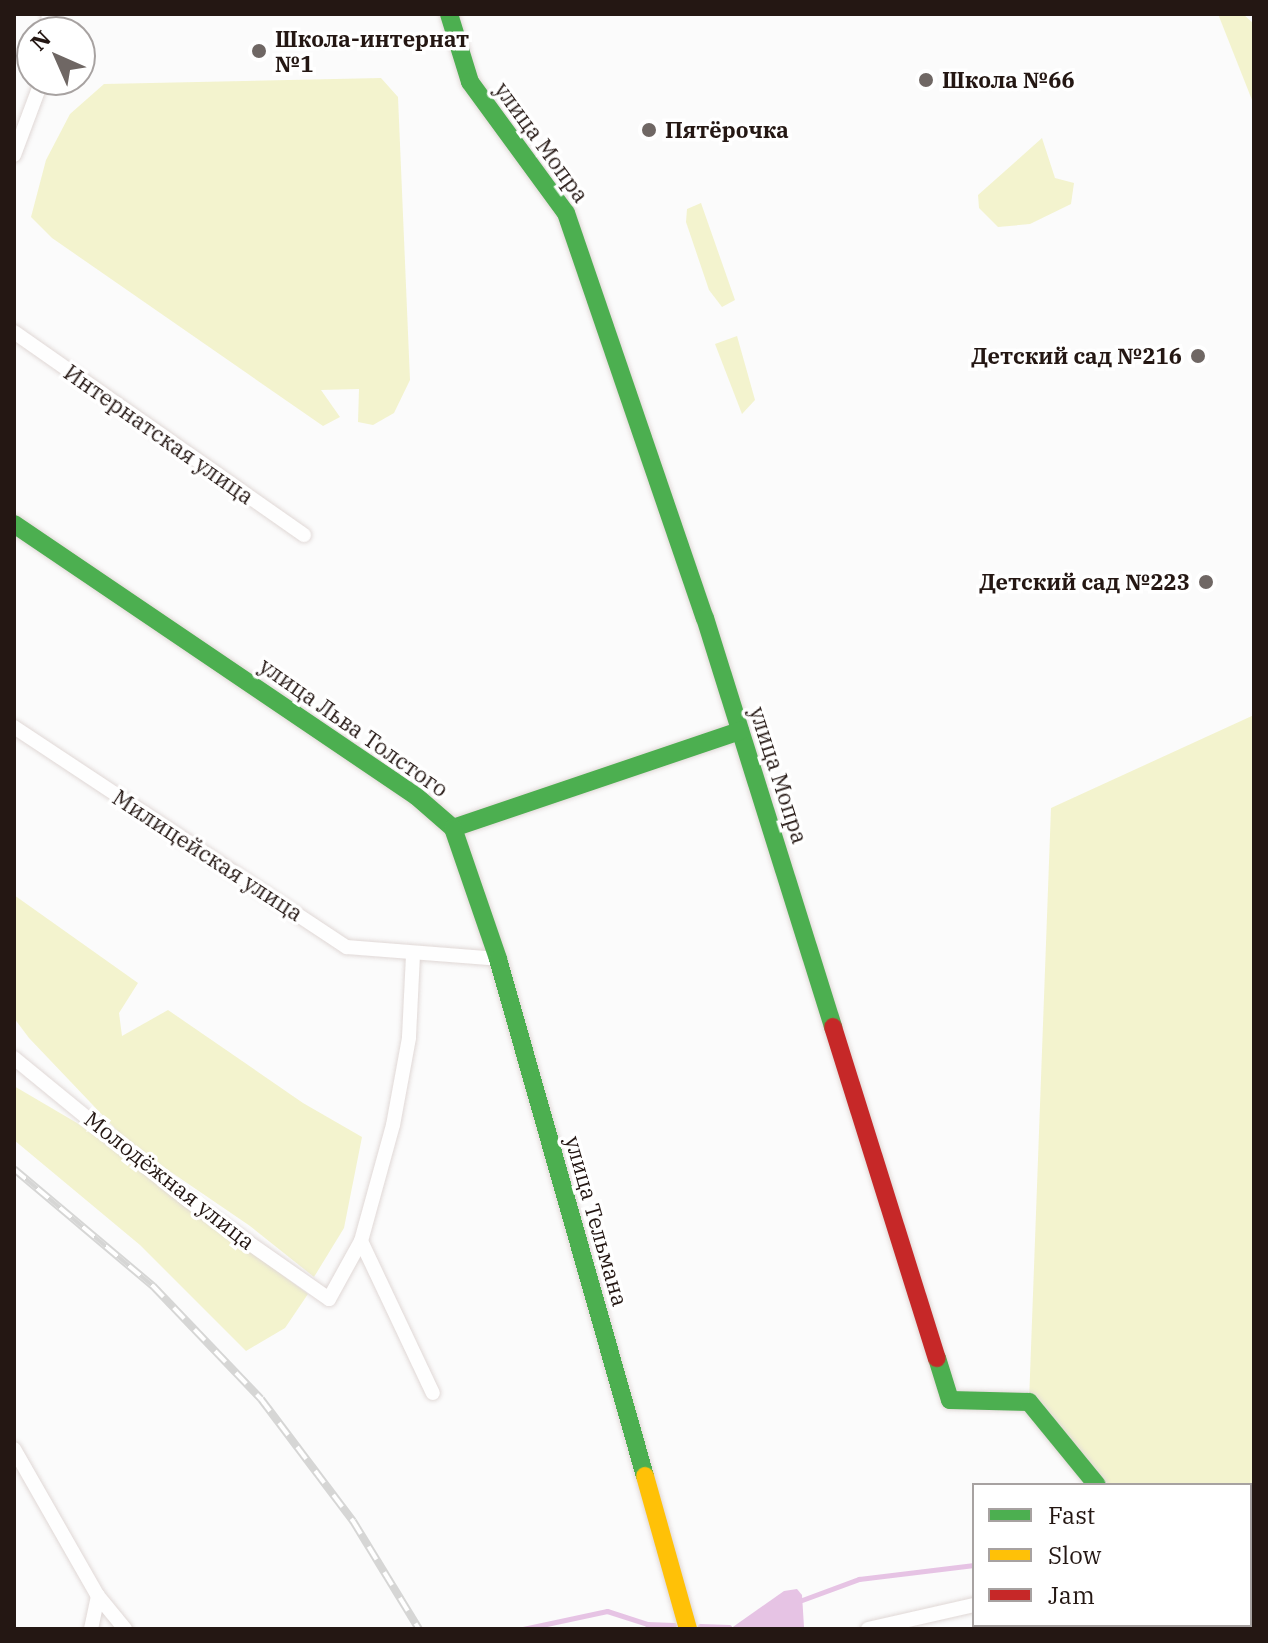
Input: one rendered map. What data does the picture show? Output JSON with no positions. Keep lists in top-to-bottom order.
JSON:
{
  "streets": {
    "street": [
      "улица Мопра",
      "Интернатская улица",
      "улица Льва Толстого",
      "Милицейская улица",
      "Молодёжная улица",
      "улица Тельмана"
    ]
  },
  "crossings": [
    ["улица Мопра", "улица Льва Толстого"],
    ["улица Льва Толстого", "улица Тельмана"],
    ["Милицейская улица", "улица Тельмана"]
  ],
  "places": [
    "Школа-интернат №1",
    "Школа №66",
    "Пятёрочка",
    "Детский сад №216",
    "Детский сад №223"
  ],
  "legend": ["Fast", "Slow", "Jam"],
  "north": "top left"
}
